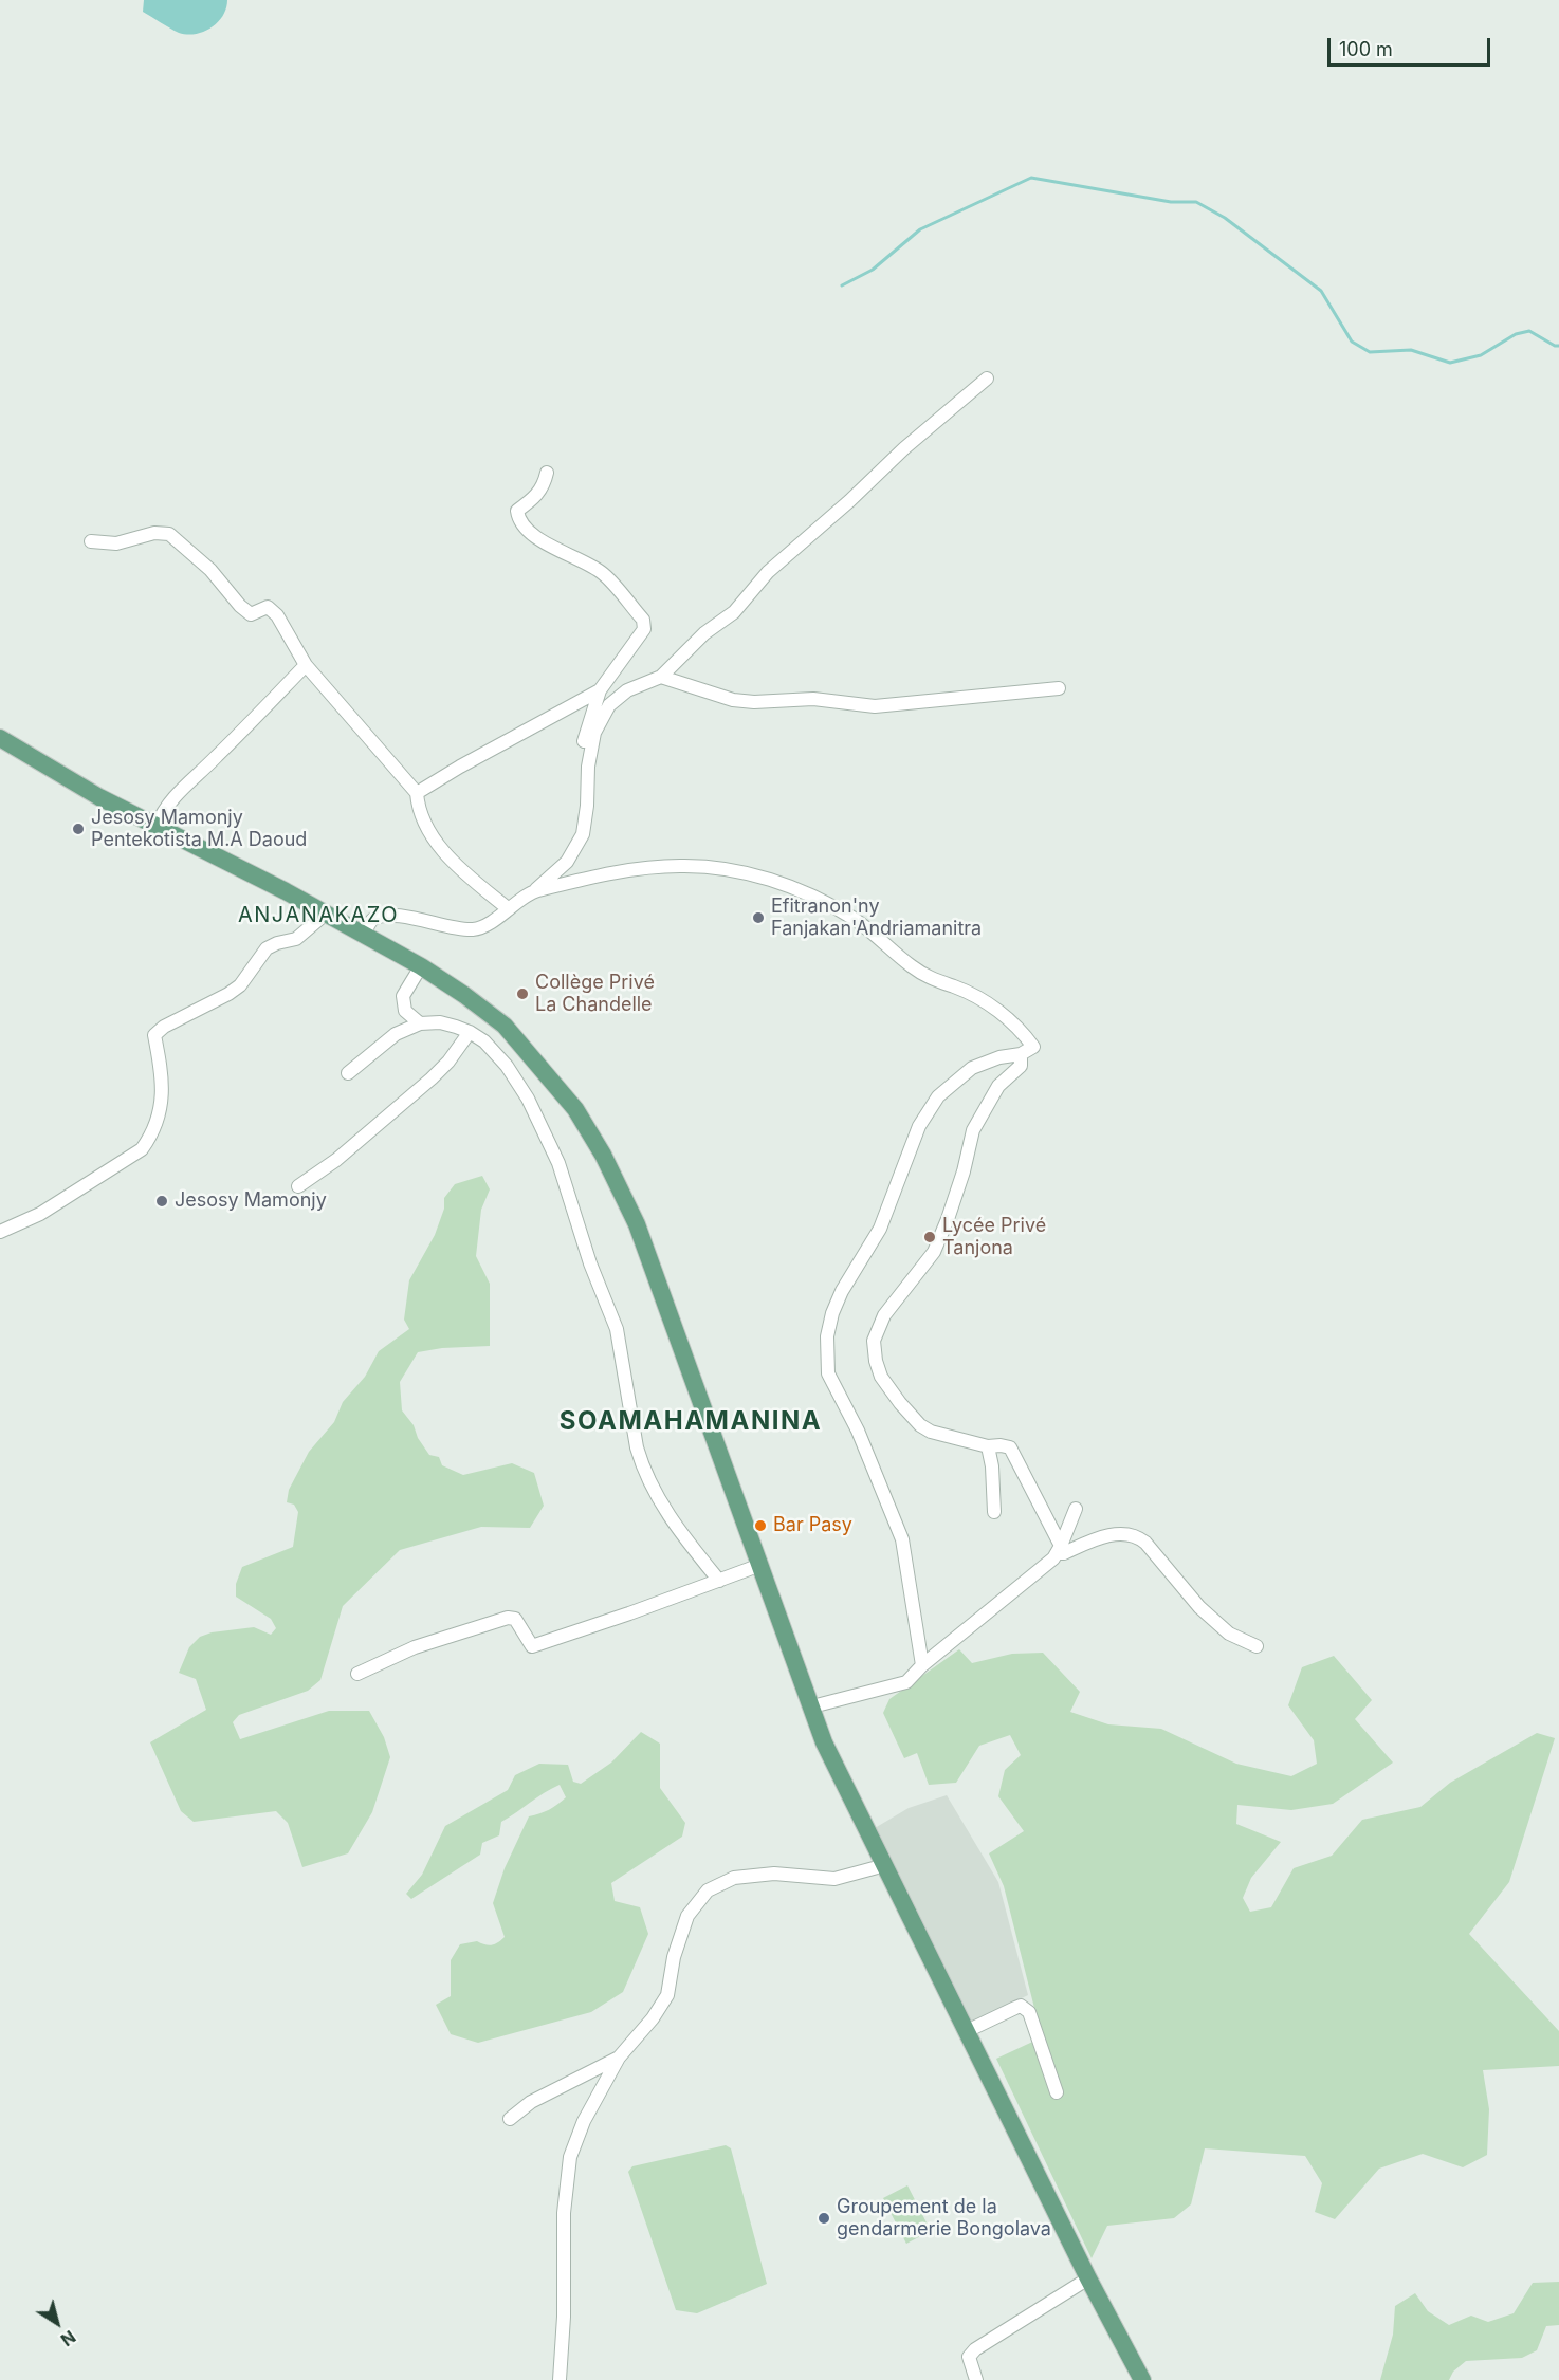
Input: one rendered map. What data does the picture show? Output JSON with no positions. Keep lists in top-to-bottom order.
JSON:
{
  "districts": ["ANJANAKAZO", "SOAMAHAMANINA"],
  "places": [
    "Jesosy Mamonjy Pentekotista M.A Daoud",
    "Efitranon'ny Fanjakan'Andriamanitra",
    "Collège Privé La Chandelle",
    "Jesosy Mamonjy",
    "Lycée Privé Tanjona",
    "Bar Pasy",
    "Groupement de la gendarmerie Bongolava"
  ],
  "scale_bar": "100 m",
  "north": "bottom right"
}
